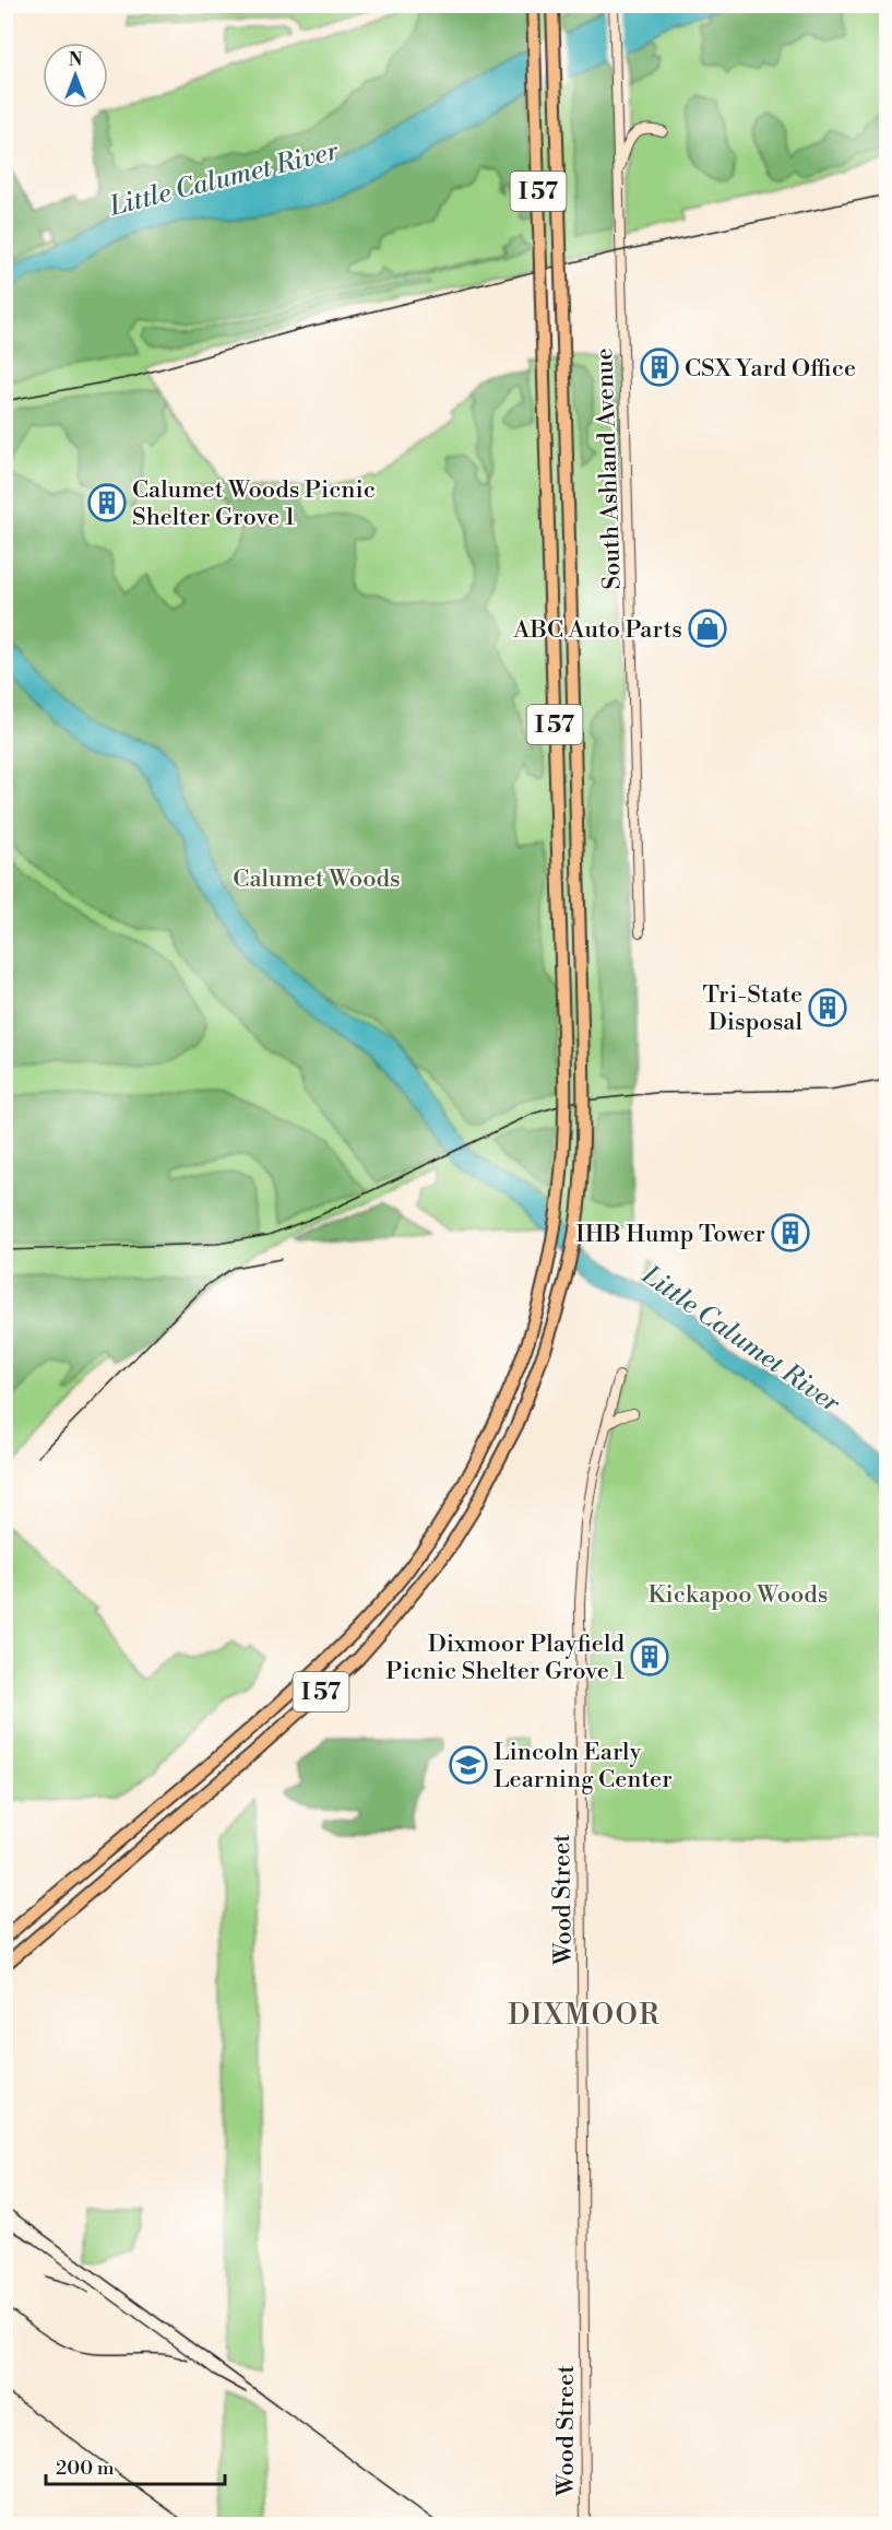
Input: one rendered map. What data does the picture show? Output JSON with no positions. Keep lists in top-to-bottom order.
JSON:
{
  "streets": {
    "highway": ["I 57"],
    "main road": ["South Ashland Avenue", "Wood Street"]
  },
  "districts": ["DIXMOOR"],
  "water": ["Little Calumet River"],
  "parks": ["Calumet Woods", "Kickapoo Woods"],
  "places": {
    "building": [
      "CSX Yard Office",
      "Calumet Woods Picnic Shelter Grove 1",
      "Tri-State Disposal",
      "IHB Hump Tower",
      "Dixmoor Playfield Picnic Shelter Grove 1"
    ],
    "shop": ["ABC Auto Parts"],
    "school or university": ["Lincoln Early Learning Center"]
  },
  "scale_bar": "200 m",
  "north": "top"
}
